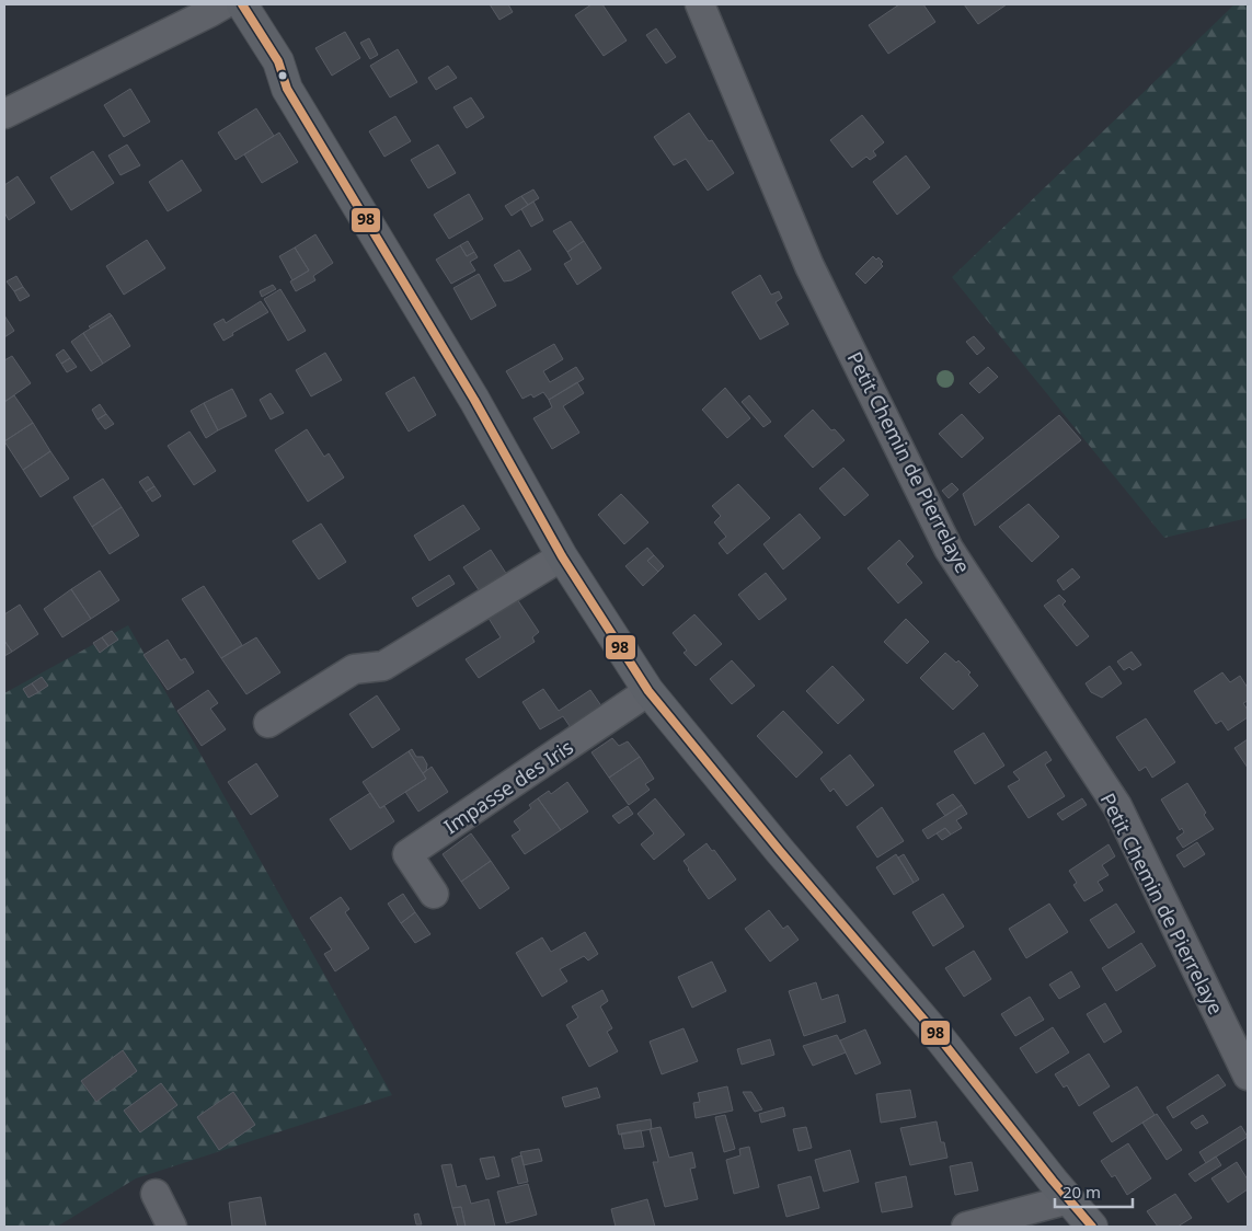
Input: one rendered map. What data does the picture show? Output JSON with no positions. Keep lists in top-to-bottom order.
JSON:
{
  "streets": {
    "street": ["Petit Chemin de Pierrelaye", "Impasse des Iris"]
  },
  "lines": ["transit line 98"],
  "scale_bar": "20 m"
}
